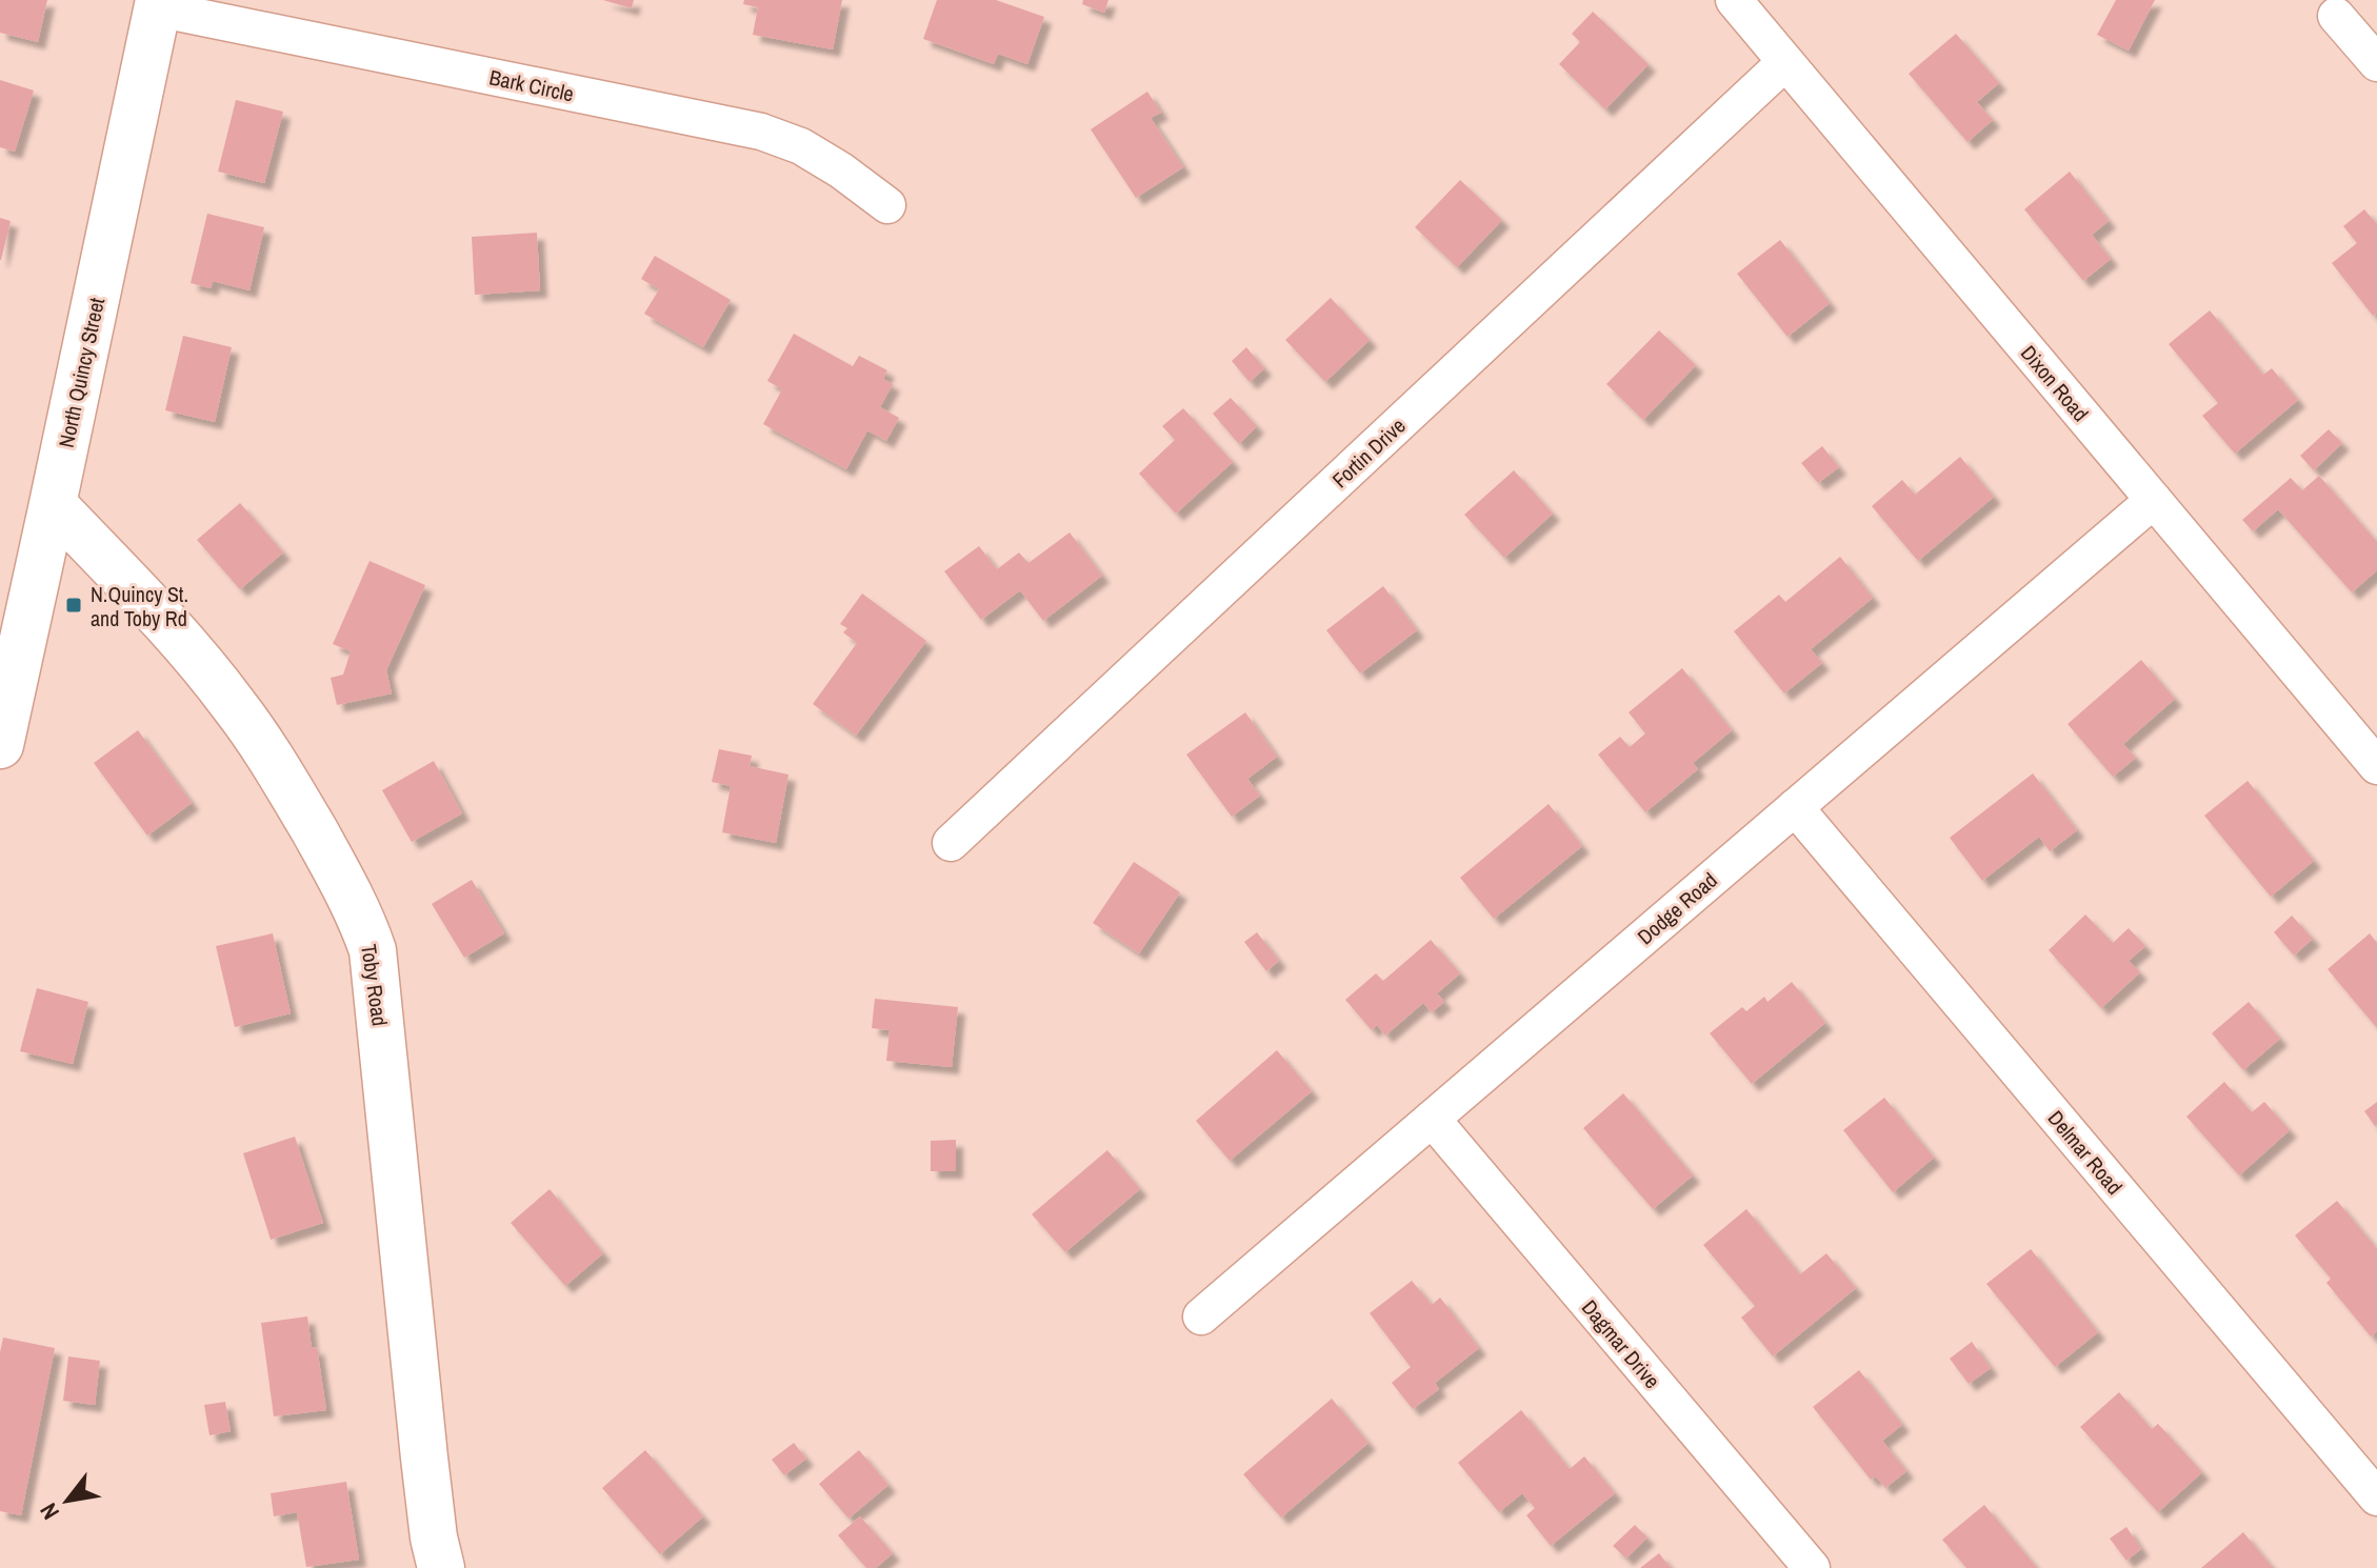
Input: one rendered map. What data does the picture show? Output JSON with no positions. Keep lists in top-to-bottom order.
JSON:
{
  "streets": {
    "main road": ["North Quincy Street", "Toby Road"],
    "street": [
      "Bark Circle",
      "Dixon Road",
      "Fortin Drive",
      "Dodge Road",
      "Delmar Road",
      "Dagmar Drive"
    ]
  },
  "crossings": [
    ["Bark Circle", "North Quincy Street"],
    ["North Quincy Street", "Toby Road"],
    ["Dixon Road", "Fortin Drive"],
    ["Dixon Road", "Dodge Road"],
    ["Dodge Road", "Delmar Road"],
    ["Dodge Road", "Dagmar Drive"]
  ],
  "places": {
    "transit": ["N.Quincy St. and Toby Rd"]
  },
  "north": "bottom left"
}
